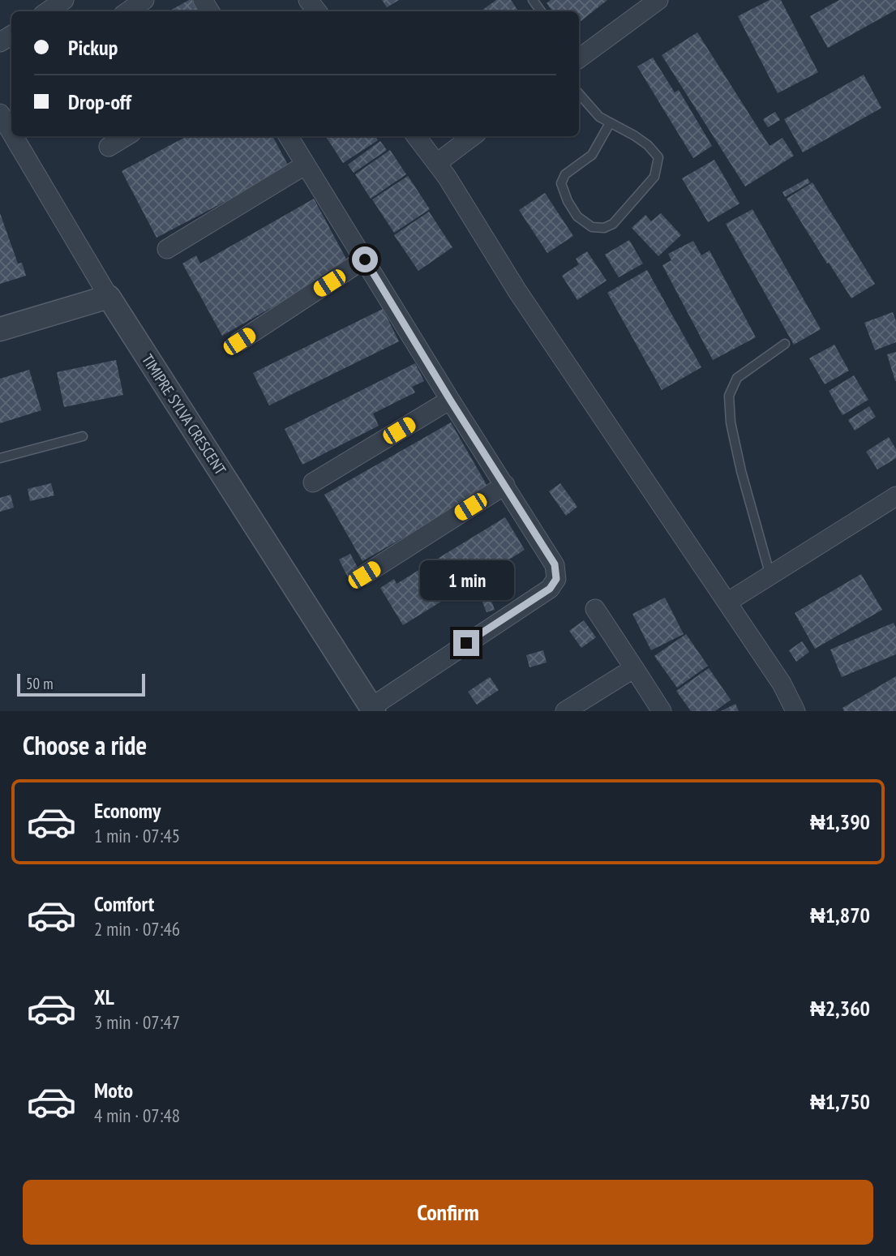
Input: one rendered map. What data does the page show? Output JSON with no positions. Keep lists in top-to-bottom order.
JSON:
{
  "streets": {
    "street": ["TIMIPRE SYLVA CRESCENT"]
  },
  "scale_bar": "50 m",
  "page": {
    "banner": ["Pickup", "Drop-off"],
    "bubble": "1 min",
    "scale": "50 m",
    "heading": "Choose a ride",
    "list": [
      {
        "name": "Economy",
        "note": "1 min · 07:45",
        "value": "₦1,390"
      },
      {
        "name": "Comfort",
        "note": "2 min · 07:46",
        "value": "₦1,870"
      },
      {
        "name": "XL",
        "note": "3 min · 07:47",
        "value": "₦2,360"
      },
      {
        "name": "Moto",
        "note": "4 min · 07:48",
        "value": "₦1,750"
      }
    ],
    "buttons": "Confirm"
  }
}
